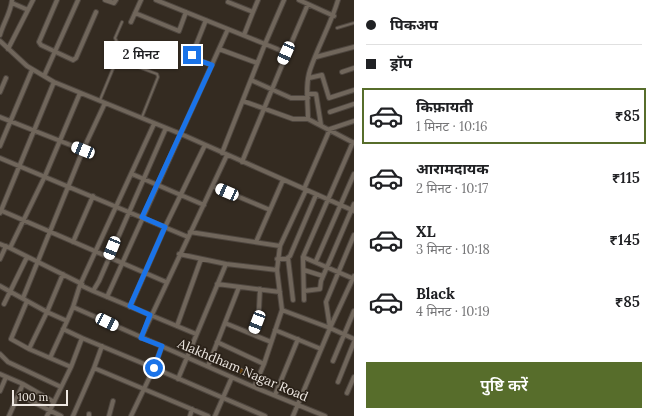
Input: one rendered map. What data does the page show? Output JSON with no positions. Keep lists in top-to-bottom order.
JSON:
{
  "streets": {
    "street": ["Alakhdham Nagar Road"]
  },
  "scale_bar": "100 m",
  "page": {
    "banner": ["पिकअप", "ड्रॉप"],
    "bubble": "2 मिनट",
    "list": [
      {
        "name": "किफ़ायती",
        "note": "1 मिनट · 10:16",
        "value": "₹85"
      },
      {
        "name": "आरामदायक",
        "note": "2 मिनट · 10:17",
        "value": "₹115"
      },
      {
        "name": "XL",
        "note": "3 मिनट · 10:18",
        "value": "₹145"
      },
      {
        "name": "Black",
        "note": "4 मिनट · 10:19",
        "value": "₹85"
      }
    ],
    "buttons": "पुष्टि करें",
    "scale": "100 m"
  }
}
